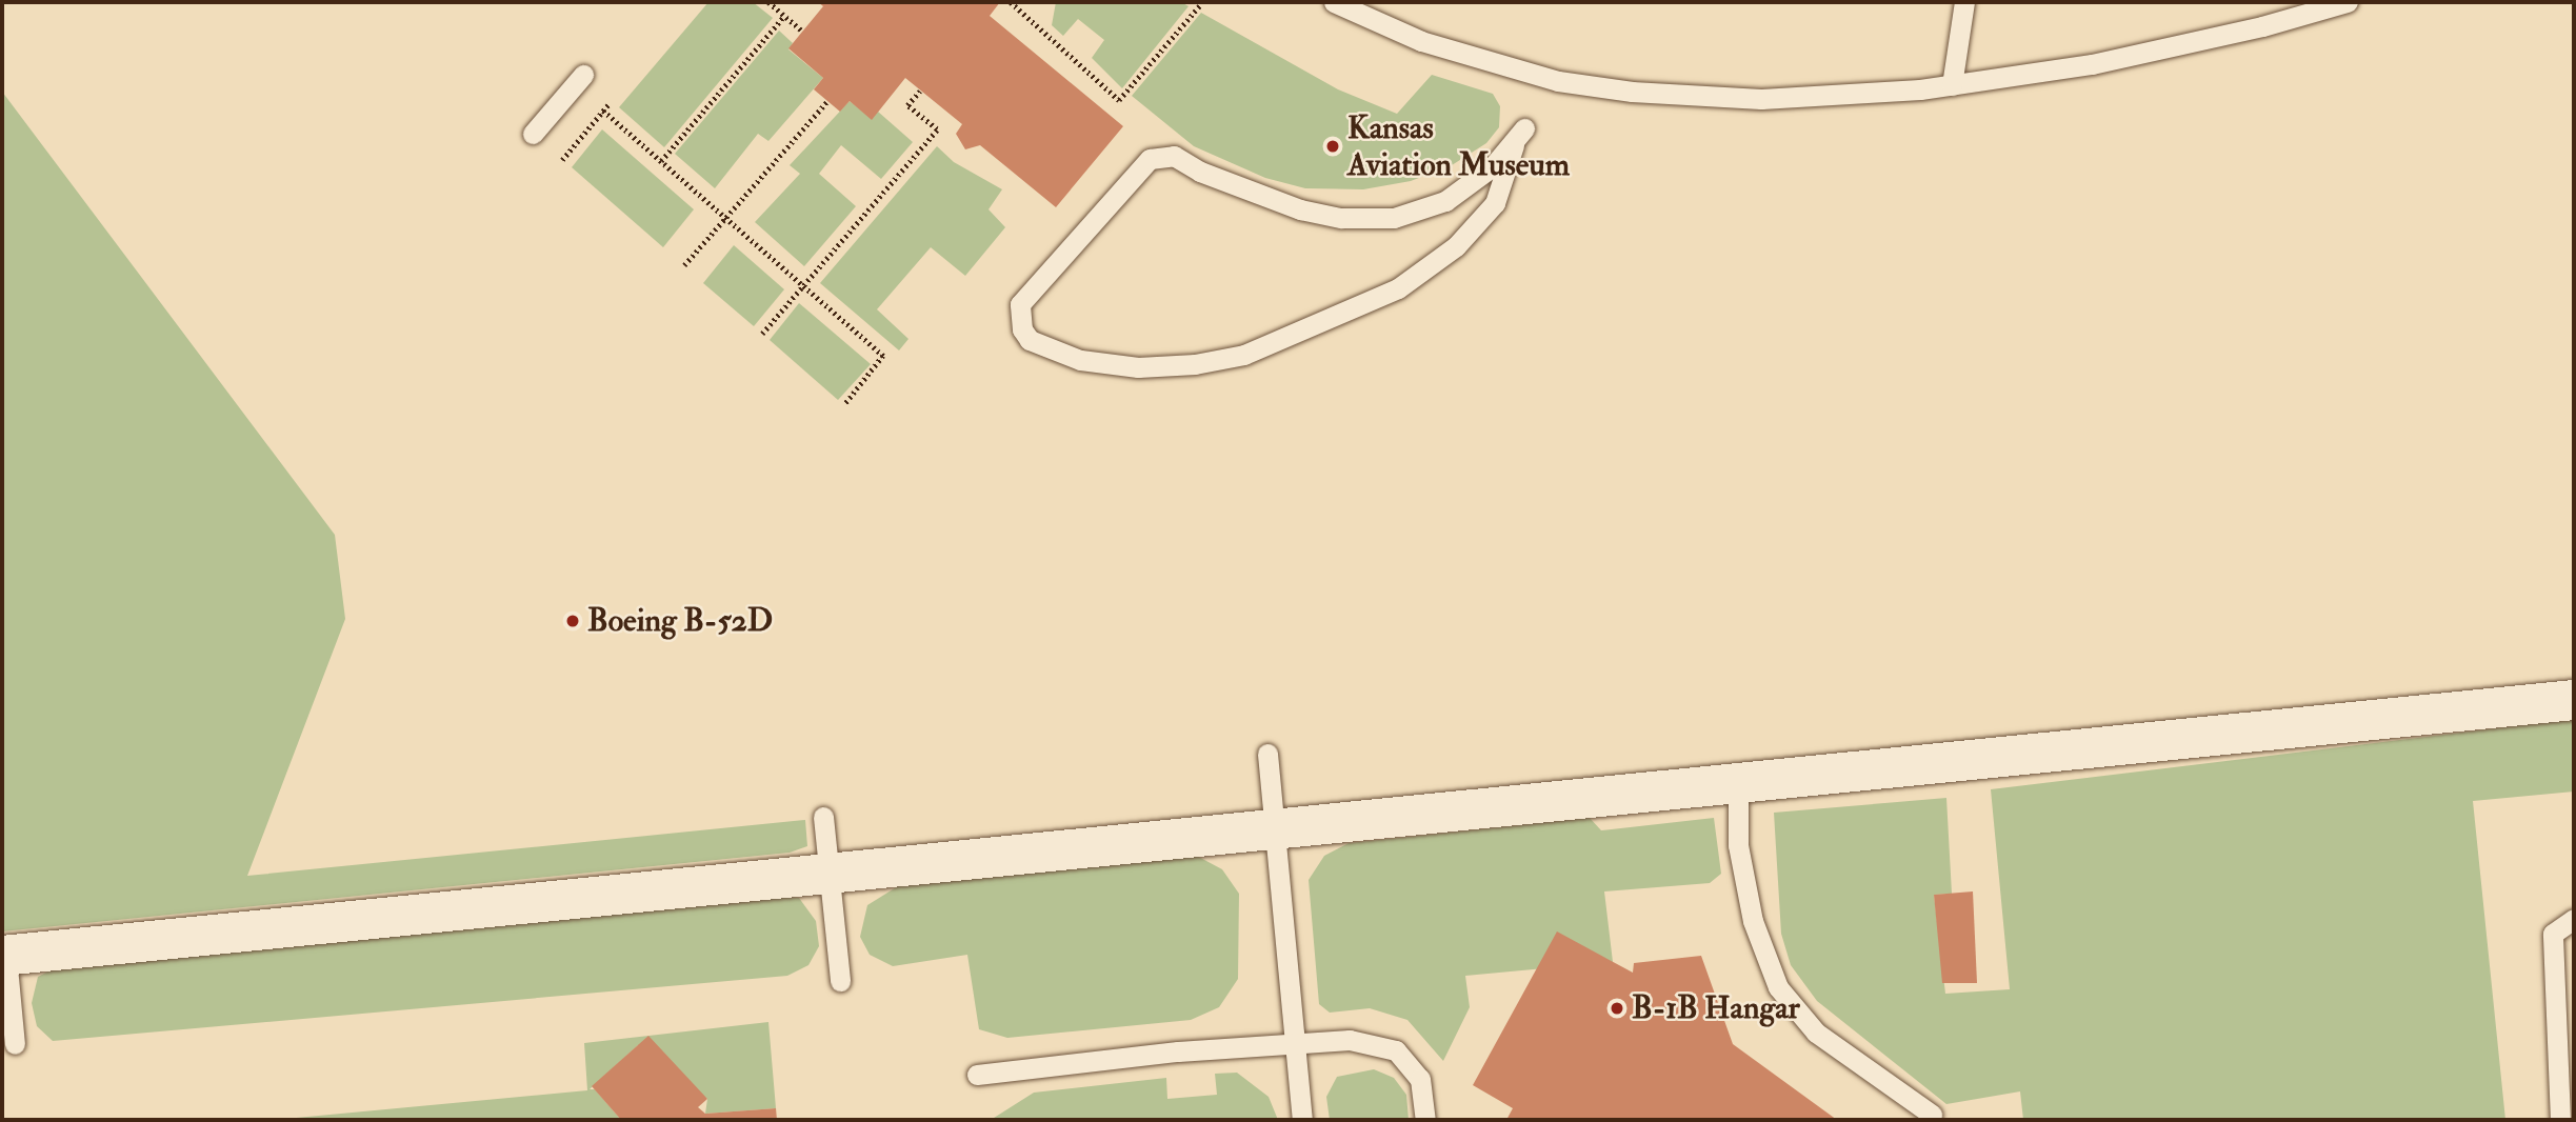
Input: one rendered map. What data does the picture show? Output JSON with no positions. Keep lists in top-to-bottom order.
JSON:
{
  "places": ["Kansas Aviation Museum", "Boeing B-52D", "B-1B Hangar"]
}
